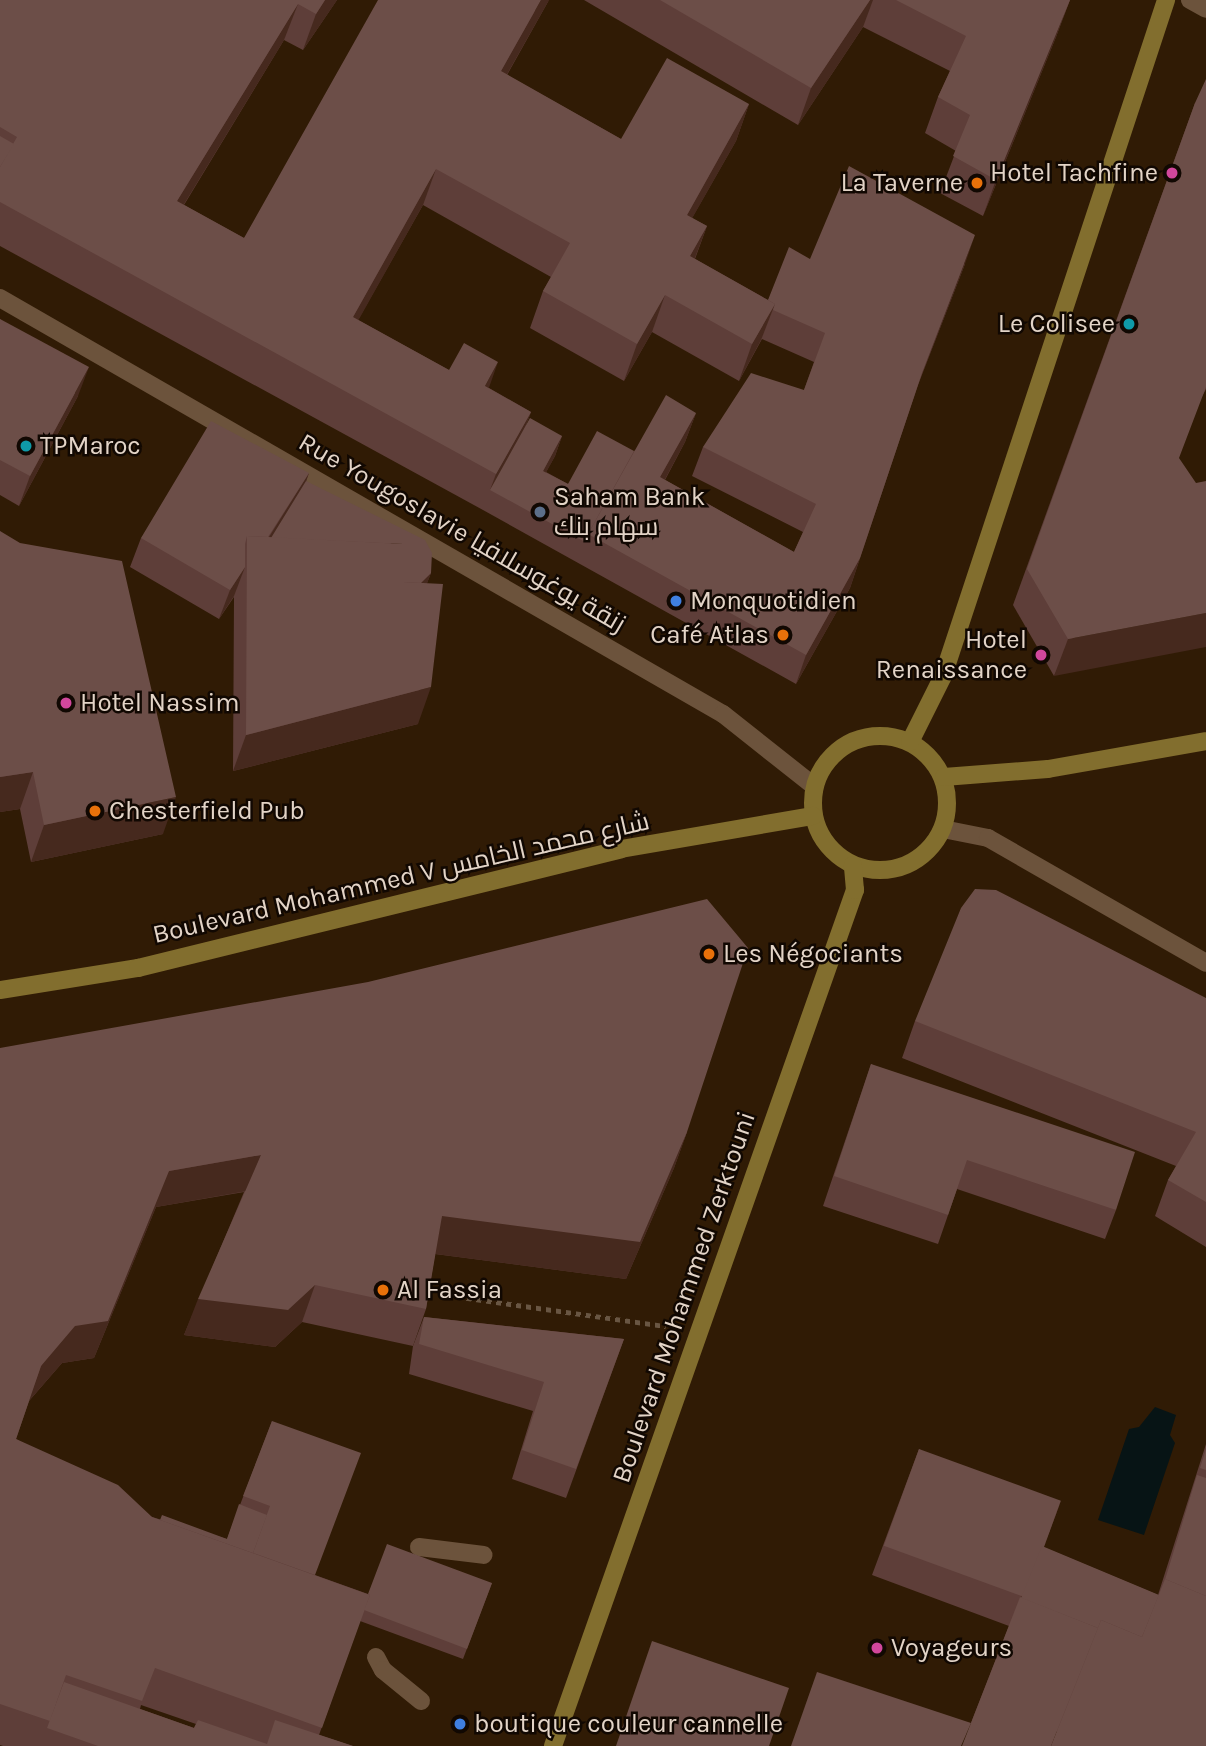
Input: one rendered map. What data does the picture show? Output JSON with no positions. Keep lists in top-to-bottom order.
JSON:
{
  "streets": {
    "main road": ["Boulevard Mohammed V شارع محمد الخامس", "Boulevard Mohammed Zerktouni"],
    "street": ["Rue Yougoslavie زنقة يوغوسلافيا"]
  },
  "crossings": [
    ["Rue Yougoslavie زنقة يوغوسلافيا", "Boulevard Mohammed V شارع محمد الخامس"],
    ["Rue Yougoslavie زنقة يوغوسلافيا", "Boulevard Mohammed Zerktouni"],
    ["Boulevard Mohammed V شارع محمد الخامس", "Boulevard Mohammed Zerktouni"]
  ],
  "places": [
    "Hotel Tachfine",
    "La Taverne",
    "Le Colisee",
    "TPMaroc",
    "Saham Bank سهام بنك",
    "Monquotidien",
    "Café Atlas",
    "Hotel Renaissance",
    "Hotel Nassim",
    "Chesterfield Pub",
    "Les Négociants",
    "Al Fassia",
    "Voyageurs",
    "boutique couleur cannelle"
  ]
}
